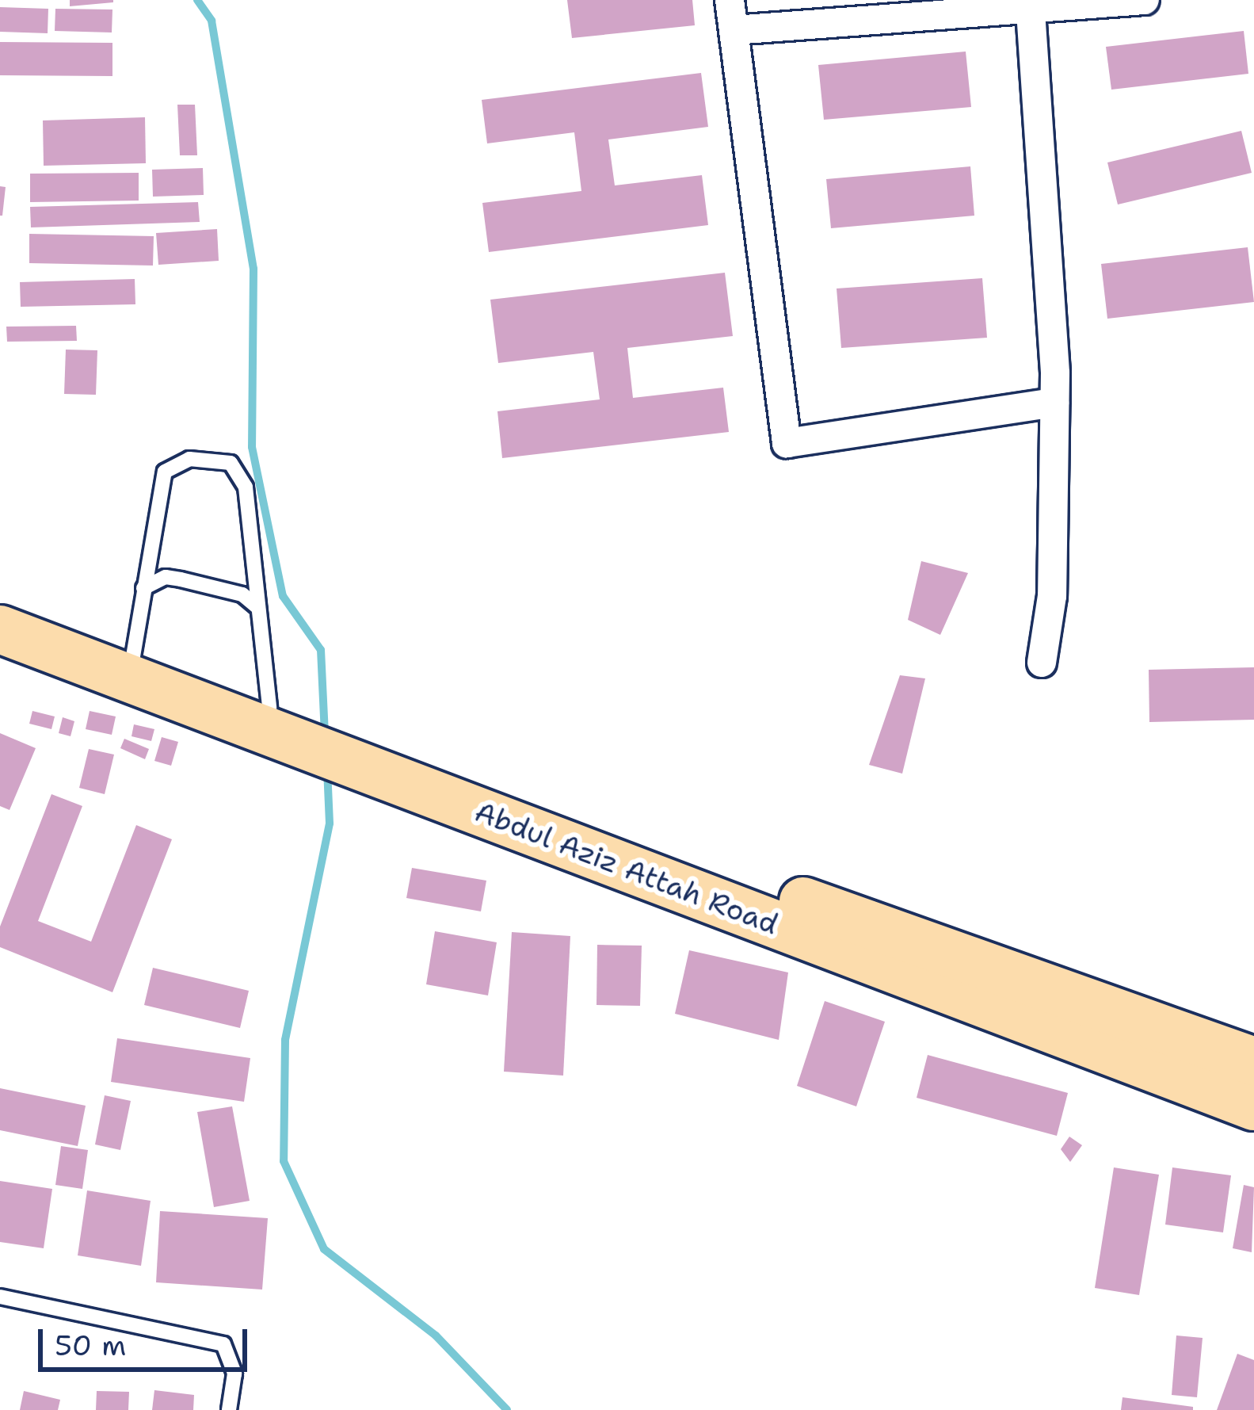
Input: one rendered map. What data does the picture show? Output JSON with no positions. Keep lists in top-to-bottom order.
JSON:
{
  "streets": {
    "highway": ["Abdul Aziz Attah Road"]
  },
  "scale_bar": "50 m"
}
